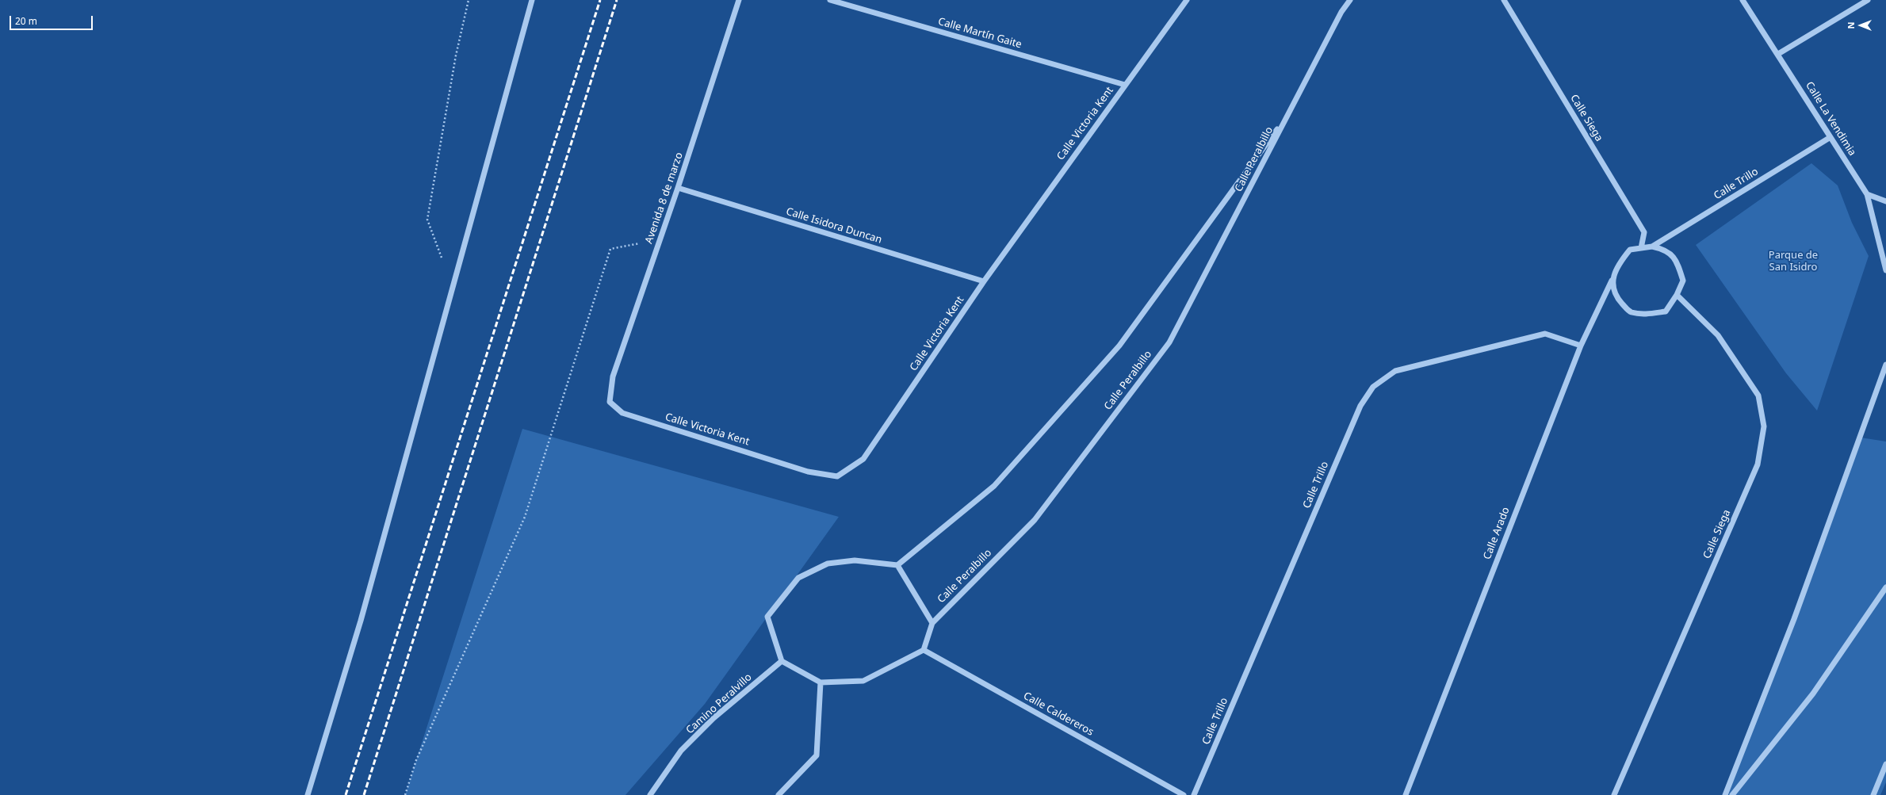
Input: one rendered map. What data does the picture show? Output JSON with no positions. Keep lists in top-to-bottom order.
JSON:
{
  "streets": {
    "street": [
      "Calle Martín Gaite",
      "Calle Siega",
      "Calle La Vendimia",
      "Calle Victoria Kent",
      "Calle Peralbillo",
      "Calle Trillo",
      "Avenida 8 de marzo",
      "Calle Isidora Duncan",
      "Calle Arado",
      "Camino Peralvillo",
      "Calle Caldereros"
    ]
  },
  "crossings": [
    ["Calle Martín Gaite", "Calle Victoria Kent"],
    ["Calle Siega", "Calle Trillo"],
    ["Calle Siega", "Calle Arado"],
    ["Calle La Vendimia", "Calle Trillo"],
    ["Calle Victoria Kent", "Avenida 8 de marzo"],
    ["Calle Victoria Kent", "Calle Isidora Duncan"],
    ["Calle Trillo", "Calle Arado"],
    ["Avenida 8 de marzo", "Calle Isidora Duncan"]
  ],
  "parks": ["Parque de San Isidro"],
  "scale_bar": "20 m",
  "north": "left"
}
